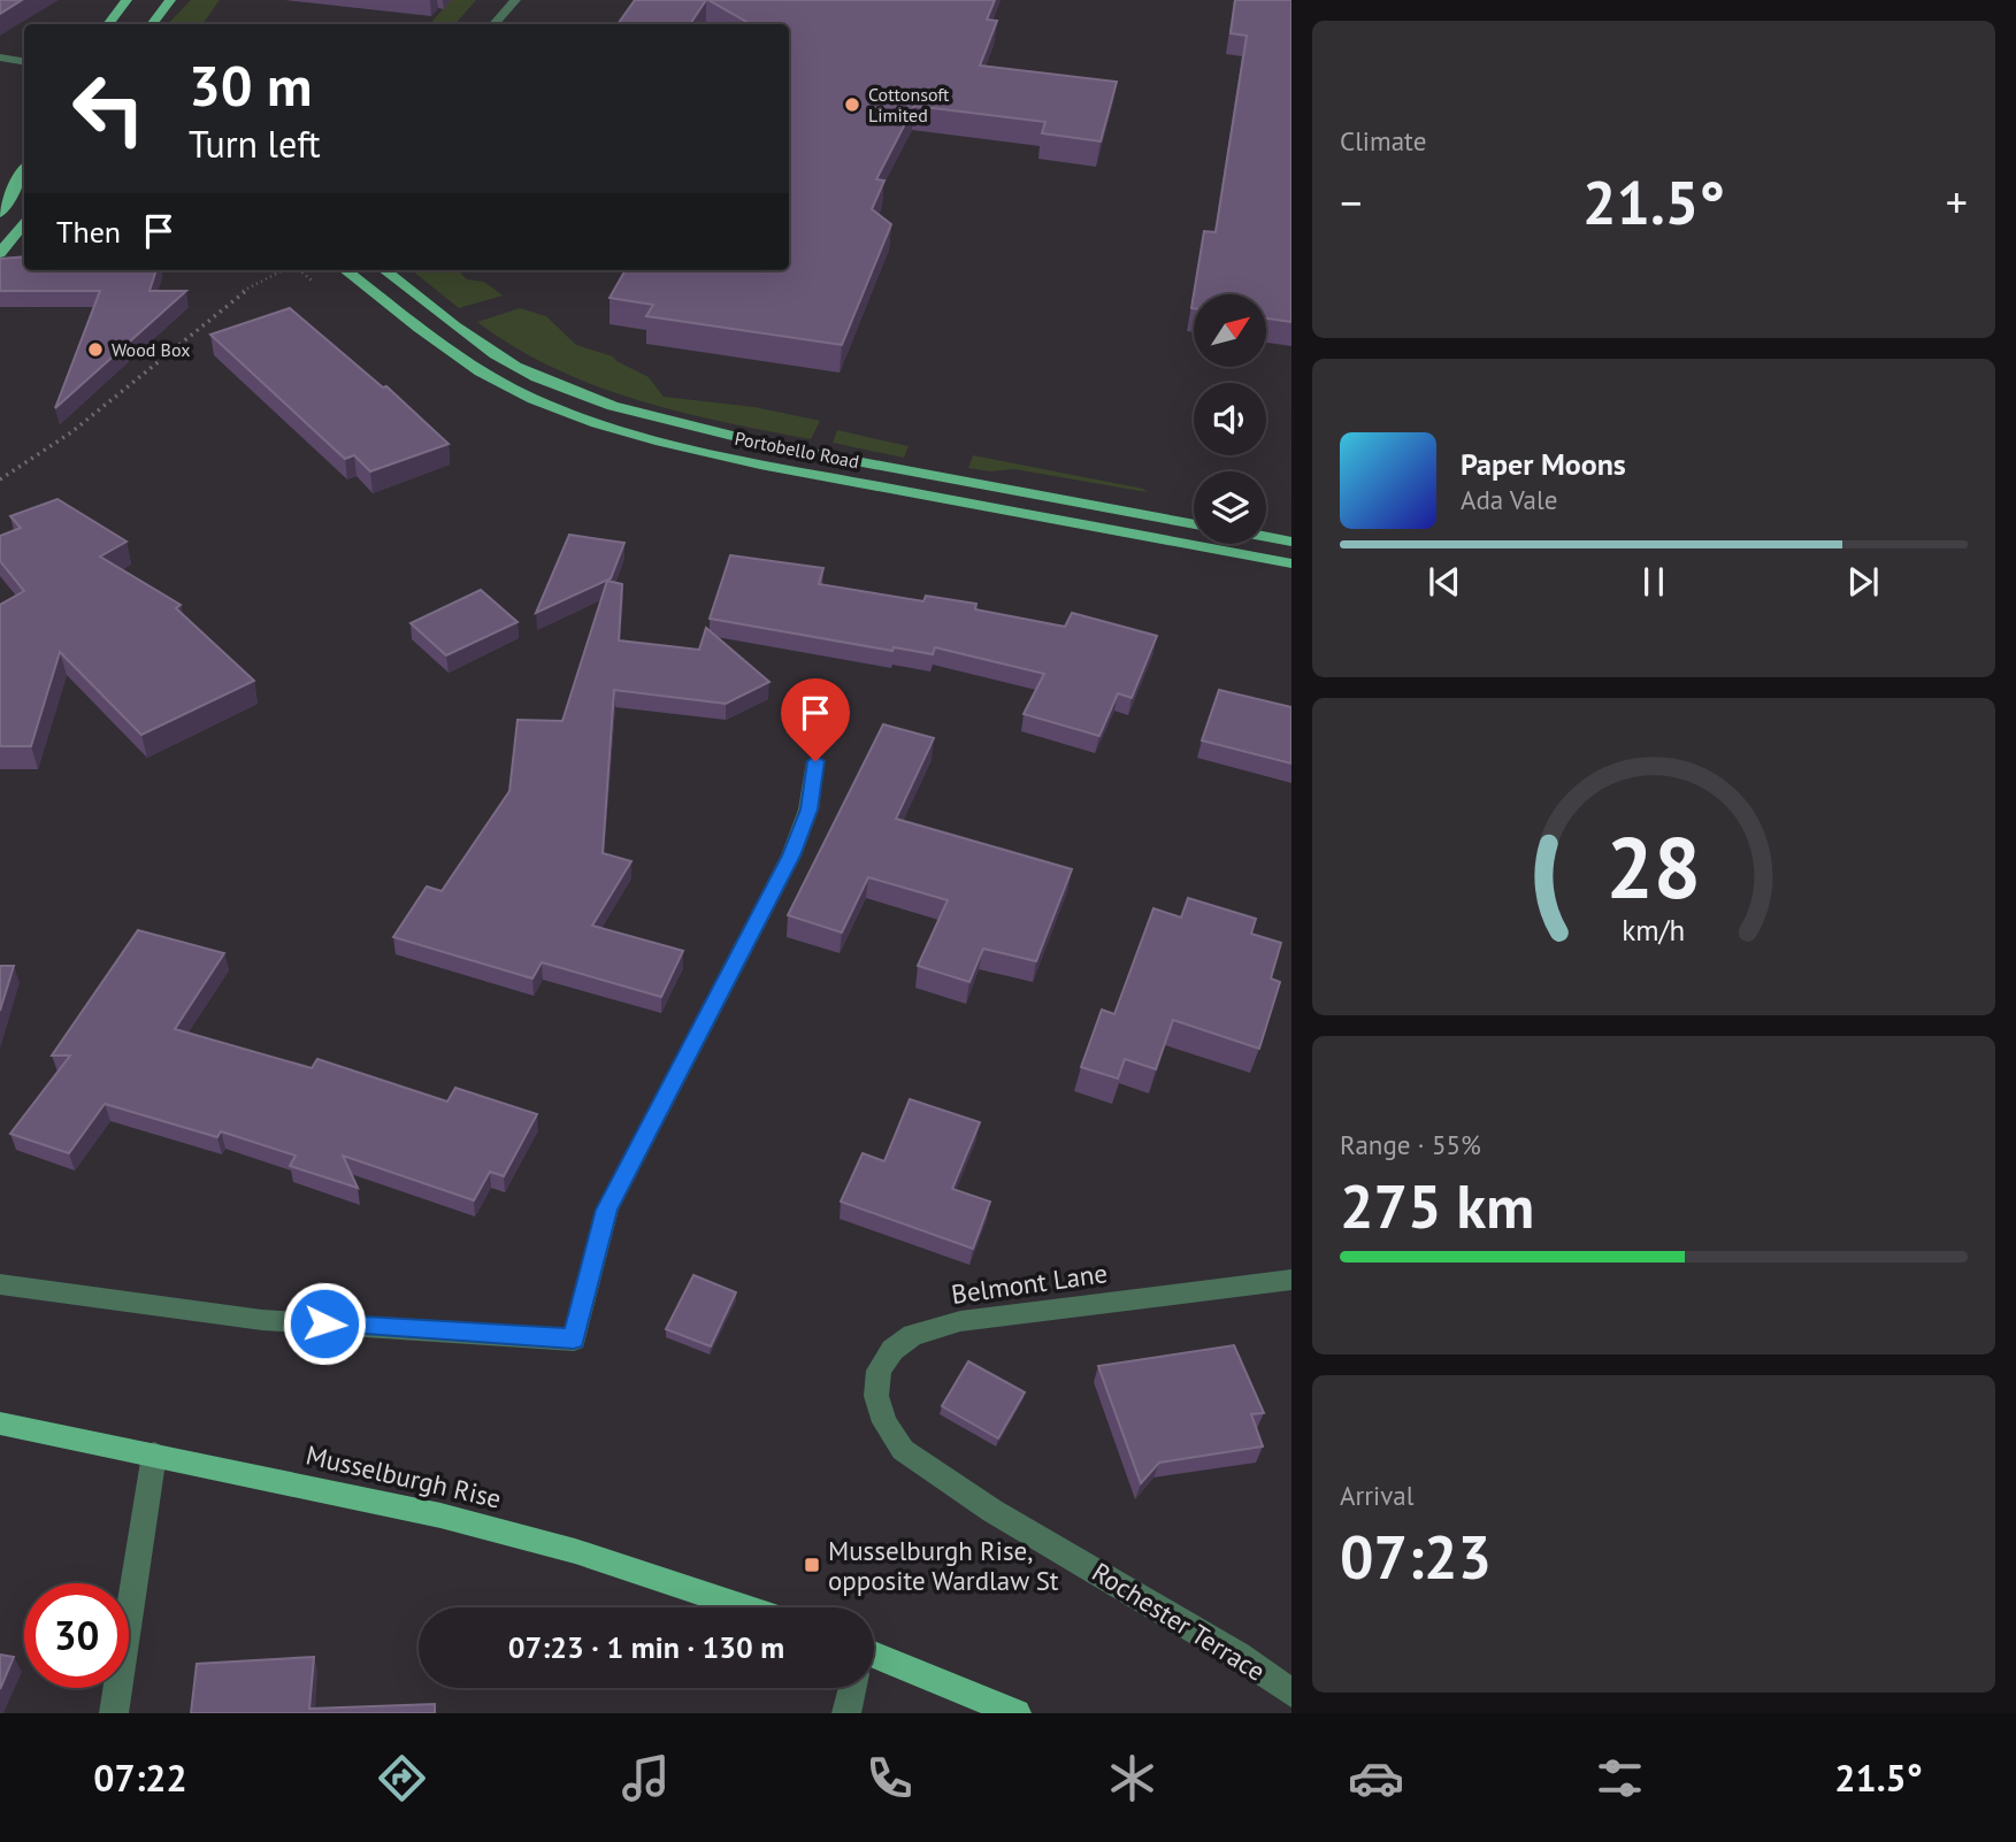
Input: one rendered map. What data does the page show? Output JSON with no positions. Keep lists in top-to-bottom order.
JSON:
{
  "streets": {
    "main road": ["Portobello Road", "Musselburgh Rise"],
    "street": ["Belmont Lane", "Rochester Terrace"]
  },
  "crossings": [
    ["Belmont Lane", "Rochester Terrace"]
  ],
  "places": {
    "other": ["Cottonsoft Limited", "Wood Box"],
    "transit": ["Musselburgh Rise, opposite Wardlaw St"]
  },
  "north": "top right",
  "page": {
    "tile": [
      "Climate",
      ["Range · 55%", "275 km"],
      ["Arrival", "07:23"]
    ],
    "turn": ["30 m", "Turn left"],
    "heat": ["−", "21.5°", "+"],
    "then": "Then",
    "song": ["Paper Moons", "Ada Vale"],
    "limit": "30",
    "trip": "07:23 · 1 min · 130 m",
    "tabs": ["07:22", "21.5°"],
    "gauge": ["28", "km/h"]
  }
}
